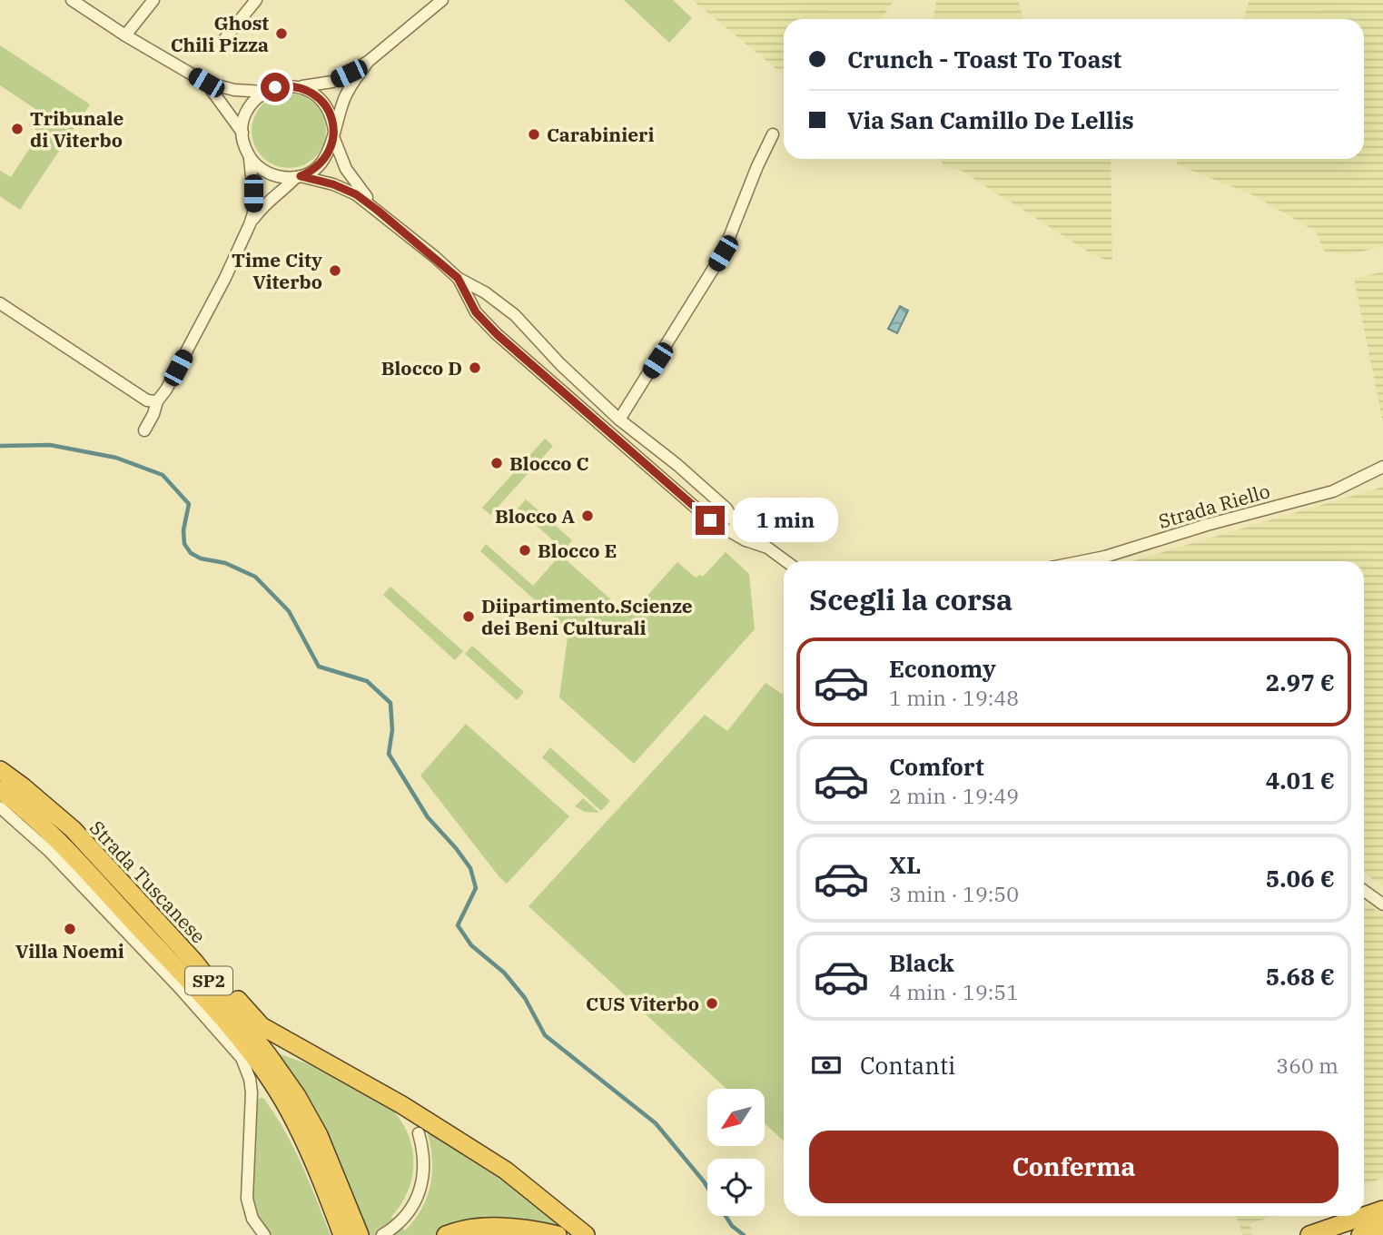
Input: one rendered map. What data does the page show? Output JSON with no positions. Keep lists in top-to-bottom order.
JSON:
{
  "streets": {
    "highway": ["Strada Tuscanese", "SP2"],
    "street": ["Strada Riello"]
  },
  "places": [
    "Ghost Chili Pizza",
    "Tribunale di Viterbo",
    "Carabinieri",
    "Time City Viterbo",
    "Blocco D",
    "Blocco C",
    "Blocco A",
    "Blocco E",
    "Diipartimento.Scienze dei Beni Culturali",
    "Villa Noemi",
    "CUS Viterbo"
  ],
  "north": "bottom left",
  "page": {
    "banner": ["Crunch - Toast To Toast", "Via San Camillo De Lellis"],
    "bubble": "1 min",
    "heading": "Scegli la corsa",
    "list": [
      {
        "name": "Economy",
        "note": "1 min · 19:48",
        "value": "2.97 €"
      },
      {
        "name": "Comfort",
        "note": "2 min · 19:49",
        "value": "4.01 €"
      },
      {
        "name": "XL",
        "note": "3 min · 19:50",
        "value": "5.06 €"
      },
      {
        "name": "Black",
        "note": "4 min · 19:51",
        "value": "5.68 €"
      }
    ],
    "pay": ["Contanti", "360 m"],
    "buttons": "Conferma"
  }
}
